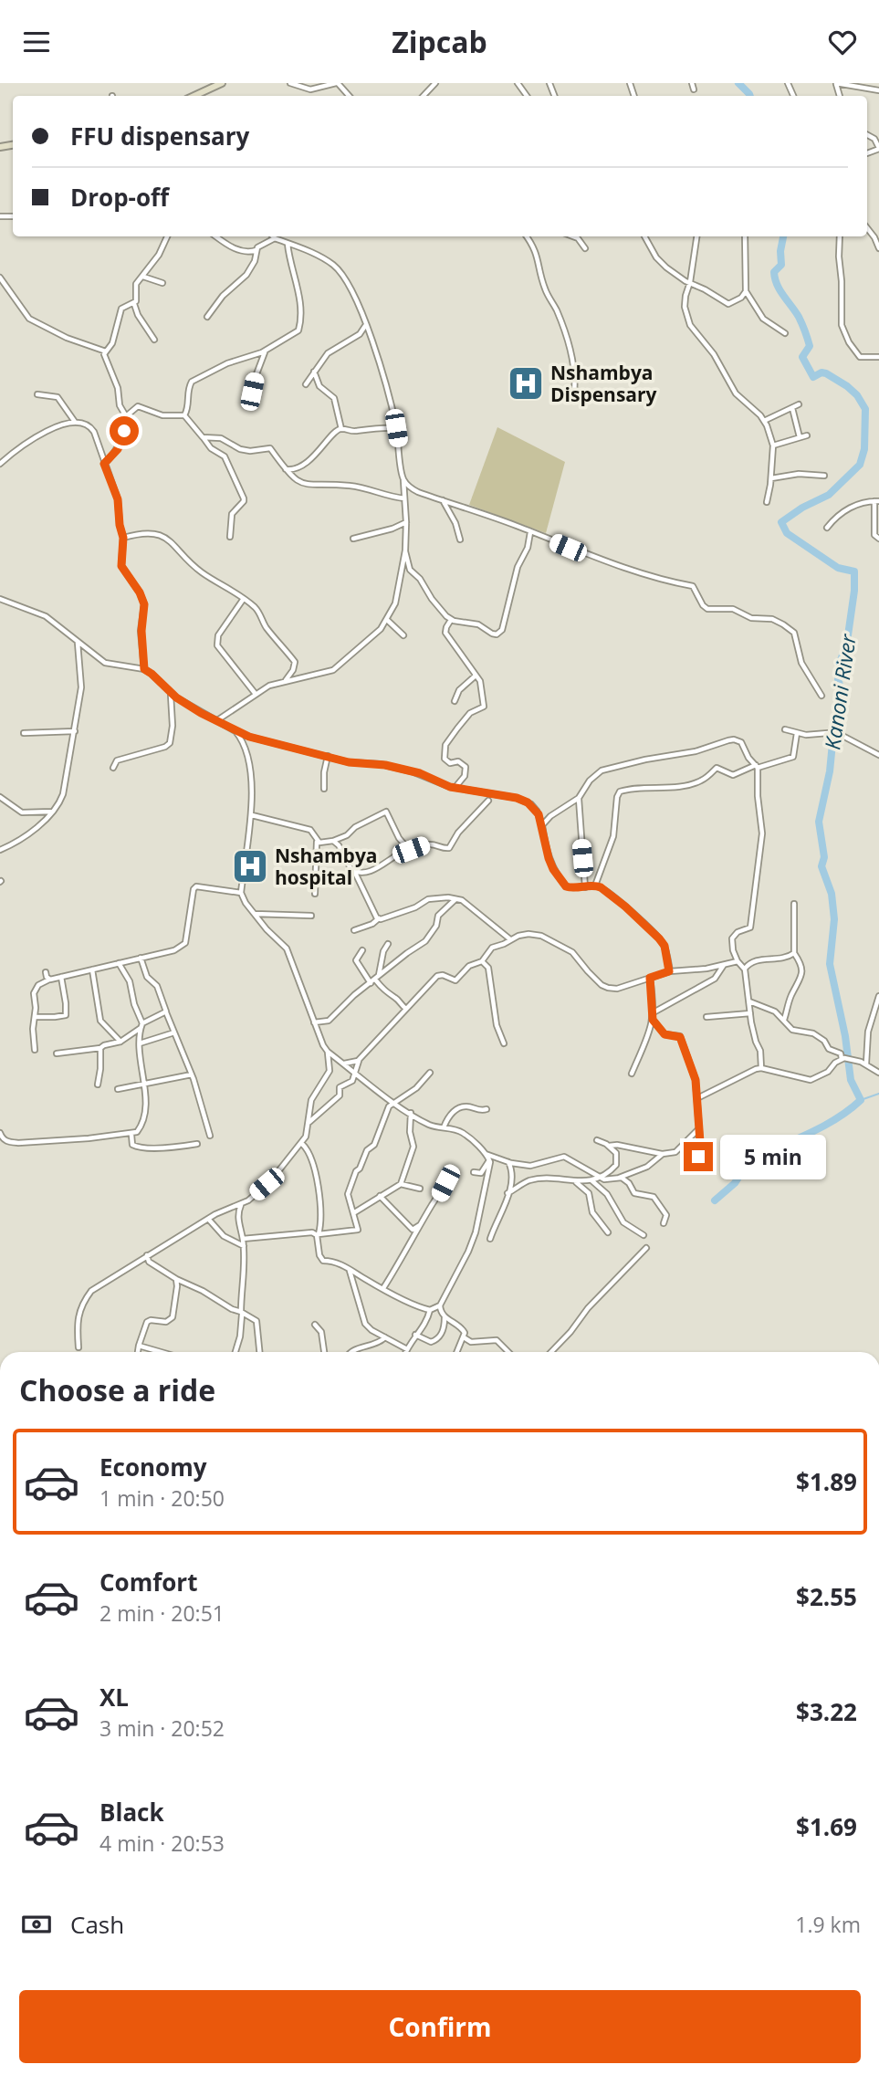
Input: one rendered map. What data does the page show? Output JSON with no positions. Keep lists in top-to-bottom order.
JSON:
{
  "water": ["Kanoni River"],
  "places": {
    "hospital": ["Nshambya Dispensary", "Nshambya hospital"]
  },
  "page": {
    "header": "Zipcab",
    "banner": ["FFU dispensary", "Drop-off"],
    "bubble": "5 min",
    "heading": "Choose a ride",
    "list": [
      {
        "name": "Economy",
        "note": "1 min · 20:50",
        "value": "$1.89"
      },
      {
        "name": "Comfort",
        "note": "2 min · 20:51",
        "value": "$2.55"
      },
      {
        "name": "XL",
        "note": "3 min · 20:52",
        "value": "$3.22"
      },
      {
        "name": "Black",
        "note": "4 min · 20:53",
        "value": "$1.69"
      }
    ],
    "pay": ["Cash", "1.9 km"],
    "buttons": "Confirm"
  }
}
